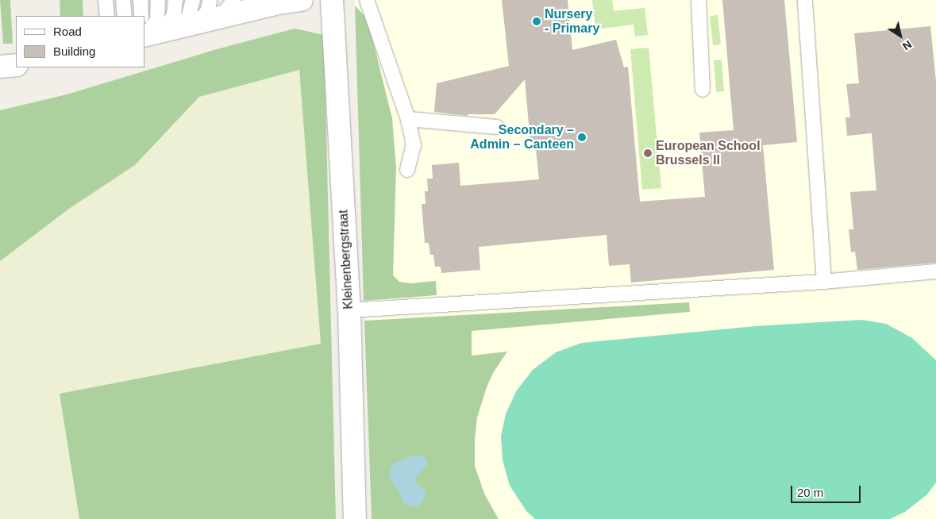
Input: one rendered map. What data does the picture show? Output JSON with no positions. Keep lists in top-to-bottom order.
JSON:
{
  "streets": {
    "street": ["Kleinenbergstraat"]
  },
  "places": ["Nursery - Primary", "Secondary – Admin – Canteen", "European School Brussels II"],
  "legend": ["Road", "Building"],
  "scale_bar": "20 m",
  "north": "bottom right"
}
